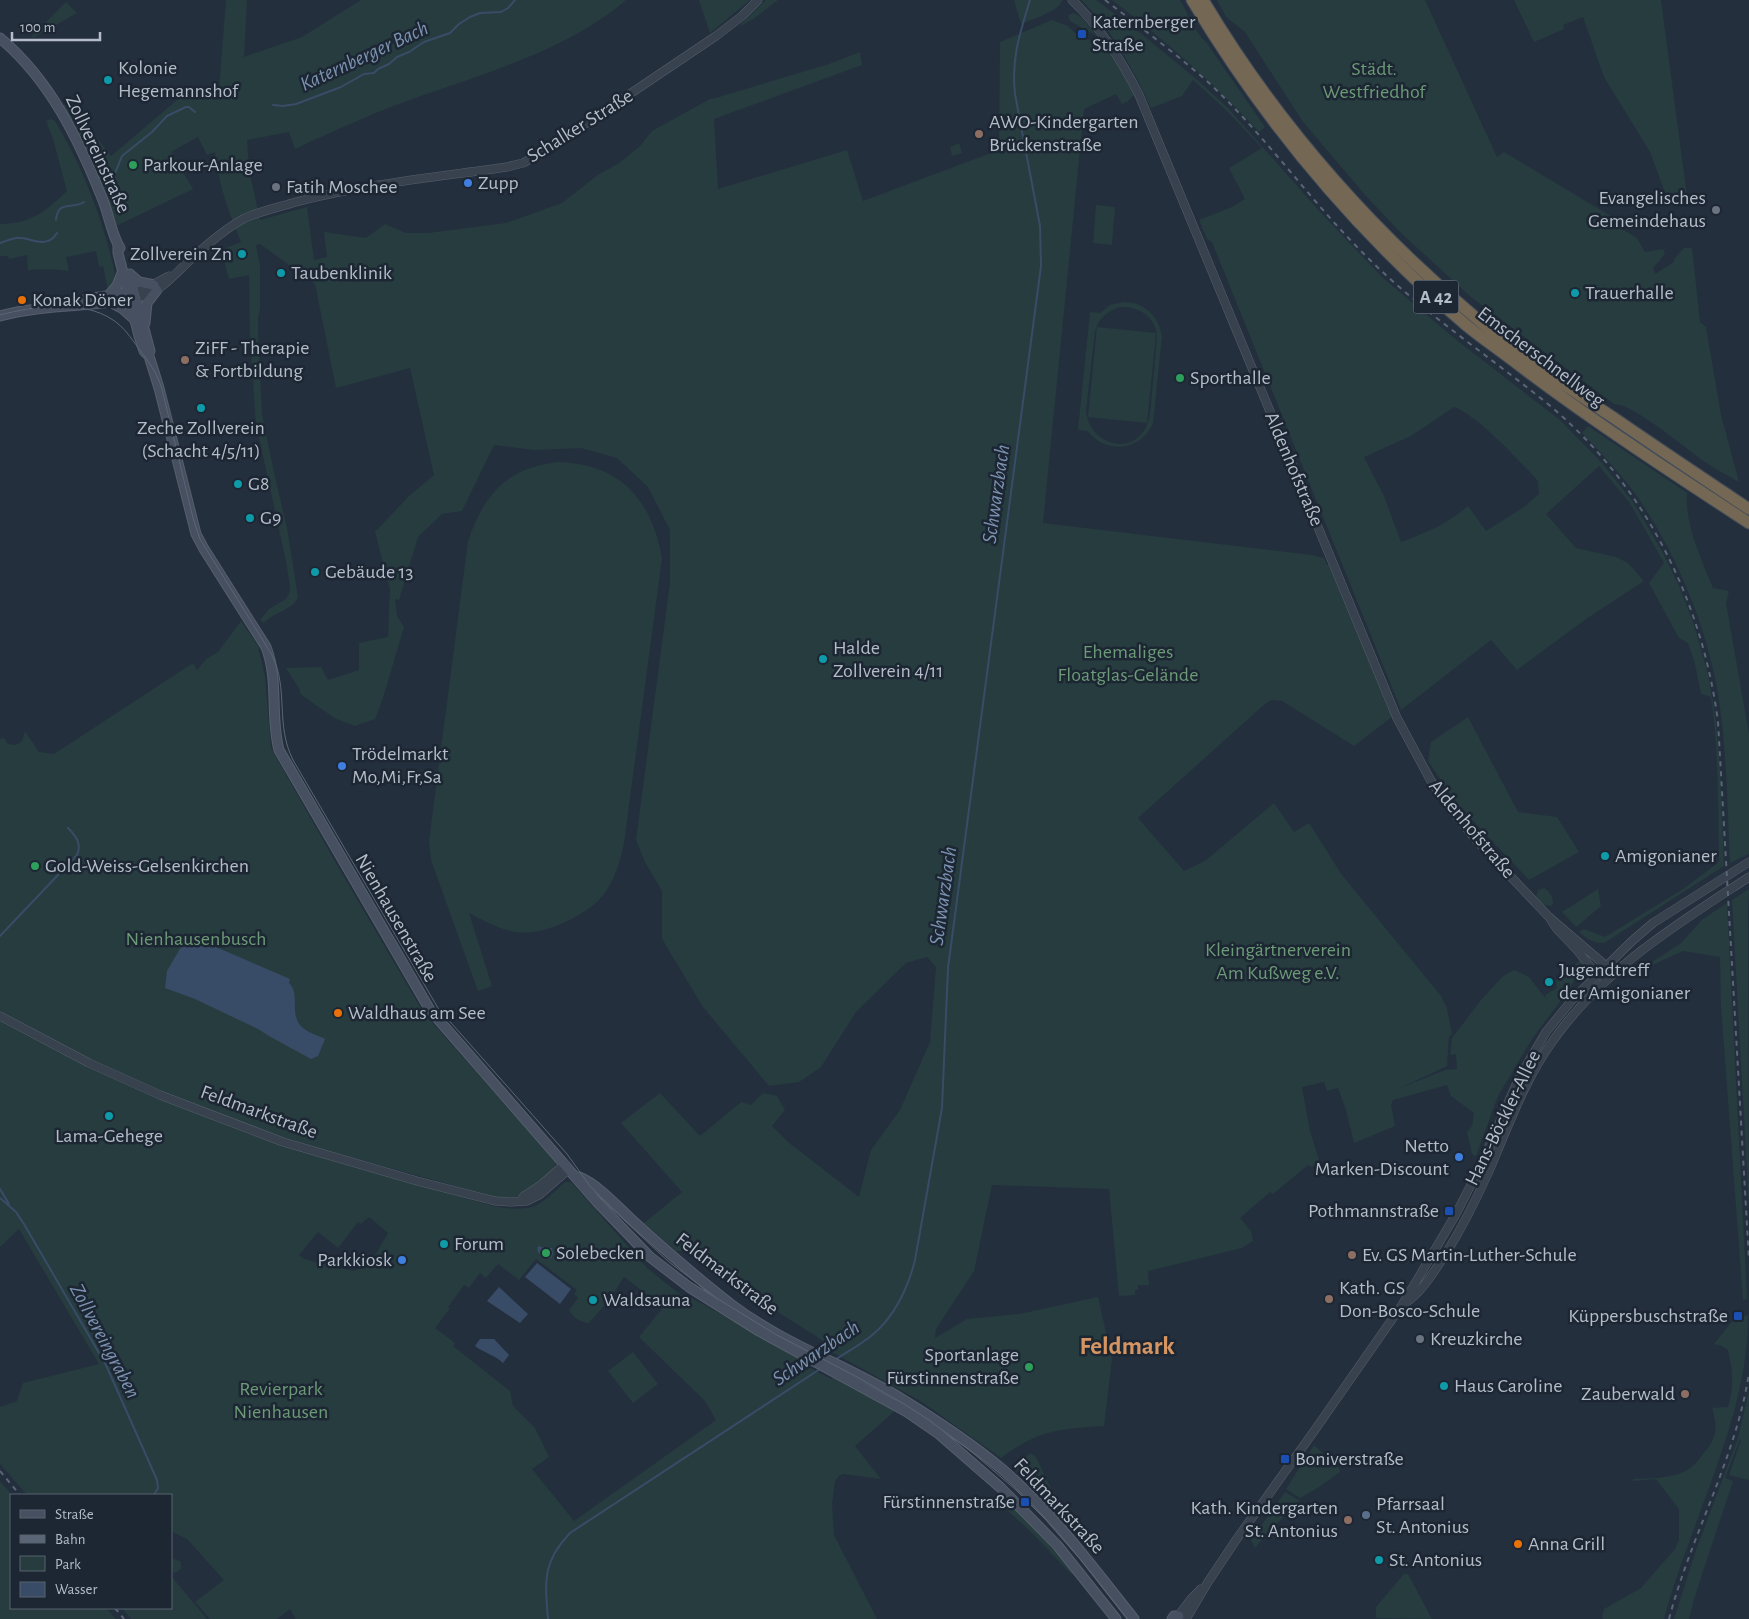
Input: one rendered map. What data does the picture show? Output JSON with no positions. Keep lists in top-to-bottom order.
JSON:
{
  "streets": {
    "highway": ["A 42", "Emscherschnellweg"],
    "main road": ["Zollvereinstraße", "Nienhausenstraße", "Feldmarkstraße"],
    "street": ["Schalker Straße", "Aldenhofstraße", "Hans-Böckler-Allee"]
  },
  "crossings": [
    ["Schalker Straße", "Zollvereinstraße"],
    ["Aldenhofstraße", "Hans-Böckler-Allee"],
    ["Nienhausenstraße", "Feldmarkstraße"]
  ],
  "districts": ["Feldmark"],
  "water": ["Katernberger Bach", "Schwarzbach", "Zollvereingraben"],
  "parks": [
    "Städt. Westfriedhof",
    "Ehemaliges Floatglas-Gelände",
    "Nienhausenbusch",
    "Kleingärtnerverein Am Kußweg e.V.",
    "Revierpark Nienhausen"
  ],
  "places": {
    "transit": [
      "Katernberger Straße",
      "Pothmannstraße",
      "Küppersbuschstraße",
      "Boniverstraße",
      "Fürstinnenstraße"
    ],
    "other": [
      "Kolonie Hegemannshof",
      "AWO-Kindergarten Brückenstraße",
      "Parkour-Anlage",
      "Zupp",
      "Fatih Moschee",
      "Evangelisches Gemeindehaus",
      "Zollverein Zn",
      "Taubenklinik",
      "Trauerhalle",
      "Konak Döner",
      "ZiFF - Therapie & Fortbildung",
      "Sporthalle",
      "Zeche Zollverein (Schacht 4/5/11)",
      "G8",
      "G9",
      "Gebäude 13",
      "Halde Zollverein 4/11",
      "Trödelmarkt Mo,Mi,Fr,Sa",
      "Amigonianer",
      "Gold-Weiss-Gelsenkirchen",
      "Jugendtreff der Amigonianer",
      "Waldhaus am See",
      "Lama-Gehege",
      "Netto Marken-Discount",
      "Forum",
      "Solebecken",
      "Ev. GS Martin-Luther-Schule",
      "Parkkiosk",
      "Kath. GS Don-Bosco-Schule",
      "Waldsauna",
      "Kreuzkirche",
      "Sportanlage Fürstinnenstraße",
      "Haus Caroline",
      "Zauberwald",
      "Pfarrsaal St. Antonius",
      "Kath. Kindergarten St. Antonius",
      "Anna Grill",
      "St. Antonius"
    ]
  },
  "legend": [
    "Straße",
    "Bahn",
    "Park",
    "Wasser"
  ],
  "scale_bar": "100 m"
}
